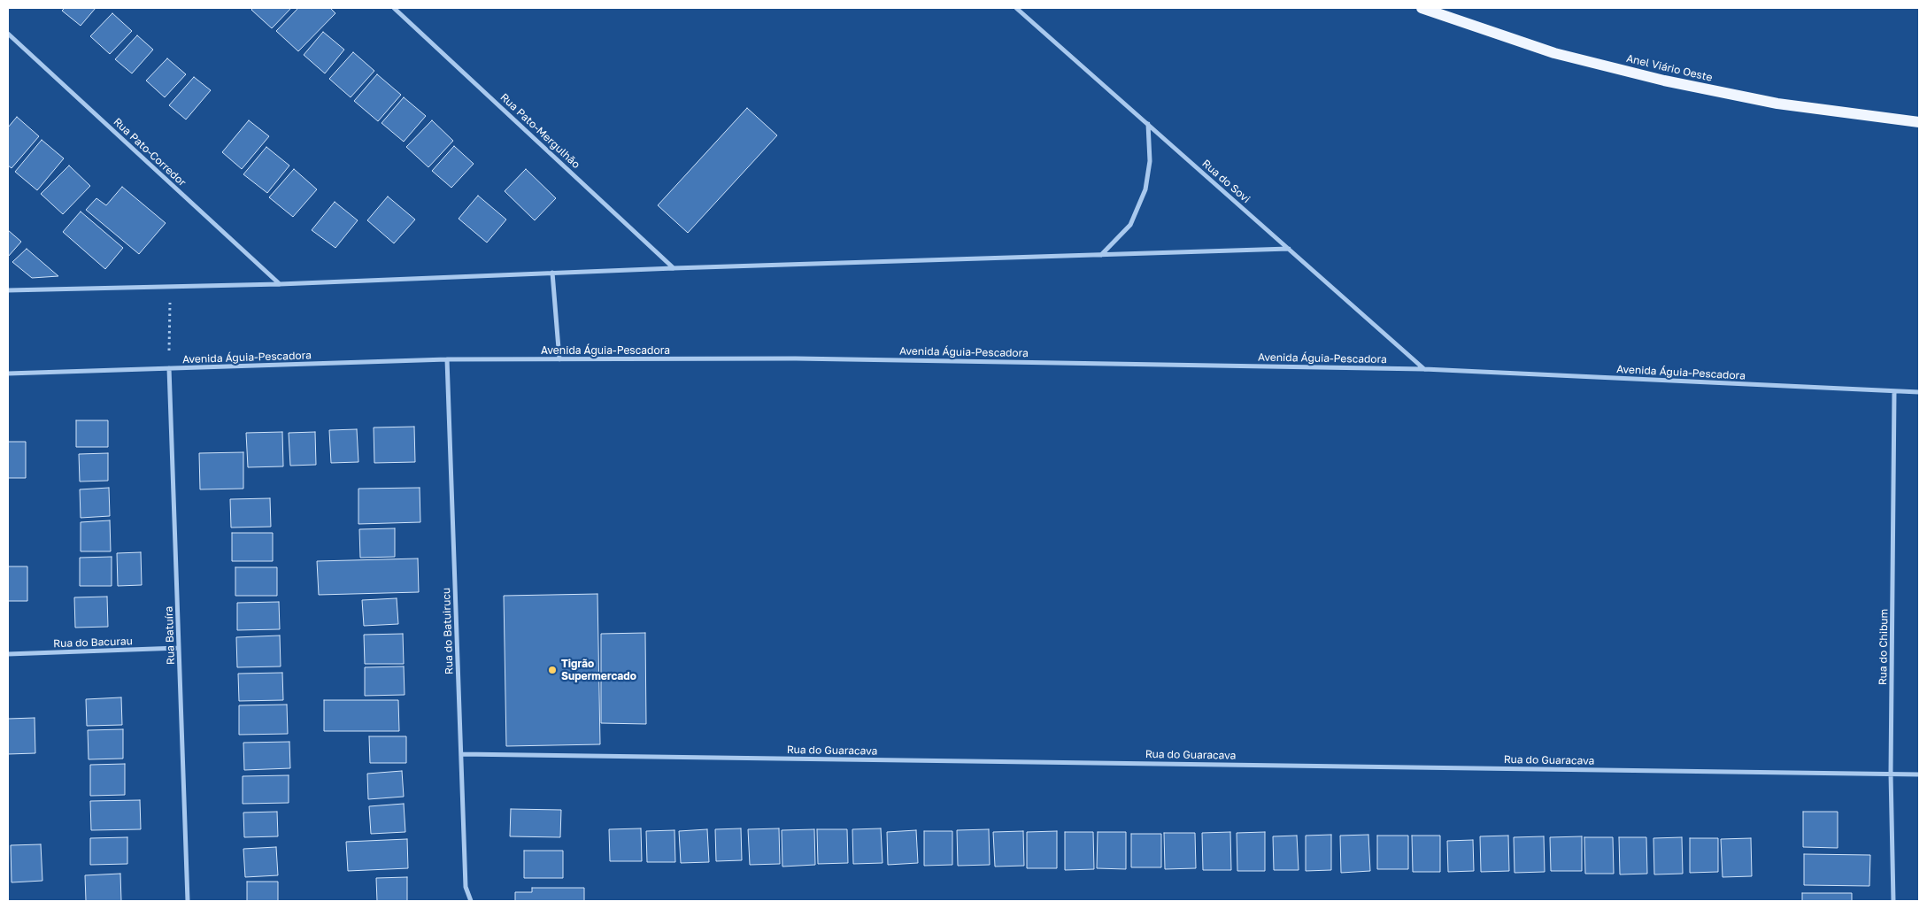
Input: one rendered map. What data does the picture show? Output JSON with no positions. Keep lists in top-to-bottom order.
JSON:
{
  "streets": {
    "main road": ["Anel Viário Oeste"],
    "street": [
      "Rua Pato-Mergulhão",
      "Rua Pato-Corredor",
      "Rua do Sovi",
      "Avenida Águia-Pescadora",
      "Rua do Batuirucu",
      "Rua Batuíra",
      "Rua do Bacurau",
      "Rua do Chibum",
      "Rua do Guaracava"
    ]
  },
  "crossings": [
    ["Rua do Sovi", "Avenida Águia-Pescadora"],
    ["Avenida Águia-Pescadora", "Rua do Batuirucu"],
    ["Avenida Águia-Pescadora", "Rua Batuíra"],
    ["Avenida Águia-Pescadora", "Rua do Chibum"],
    ["Rua do Batuirucu", "Rua do Guaracava"],
    ["Rua Batuíra", "Rua do Bacurau"],
    ["Rua do Chibum", "Rua do Guaracava"]
  ],
  "places": ["Tigrão Supermercado"]
}
